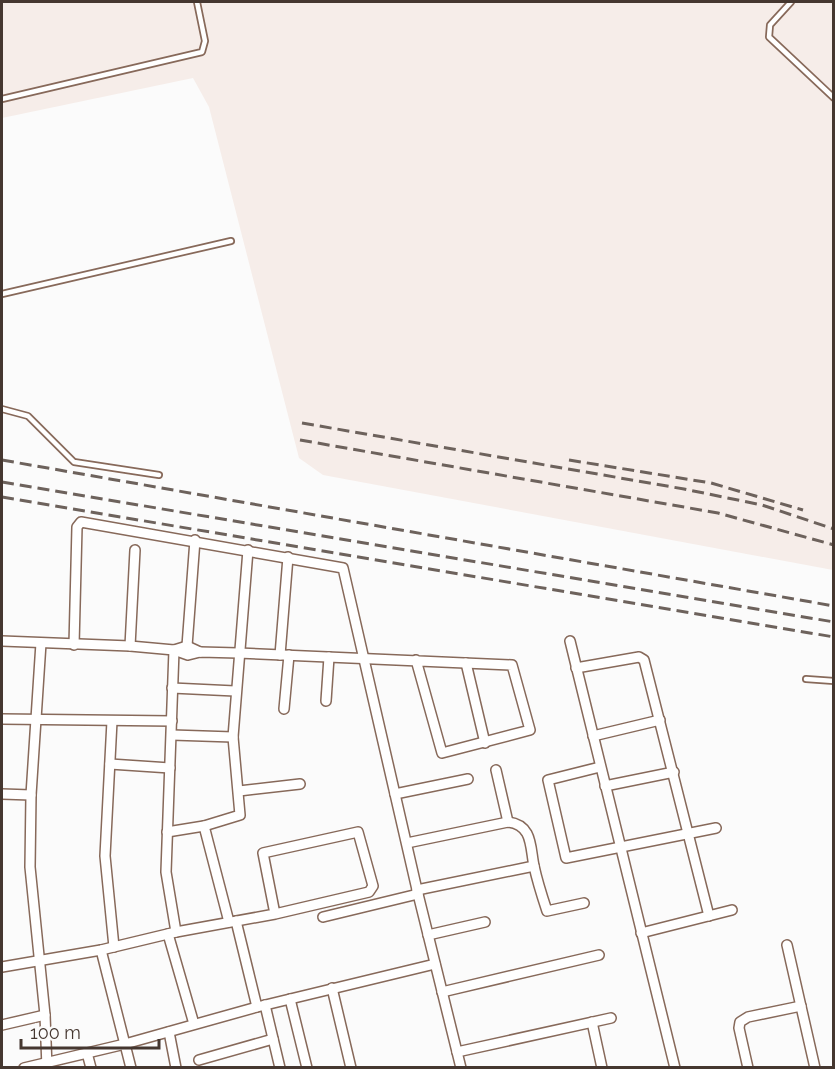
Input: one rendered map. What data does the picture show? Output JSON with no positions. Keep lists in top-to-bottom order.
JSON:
{
  "scale_bar": "100 m"
}
